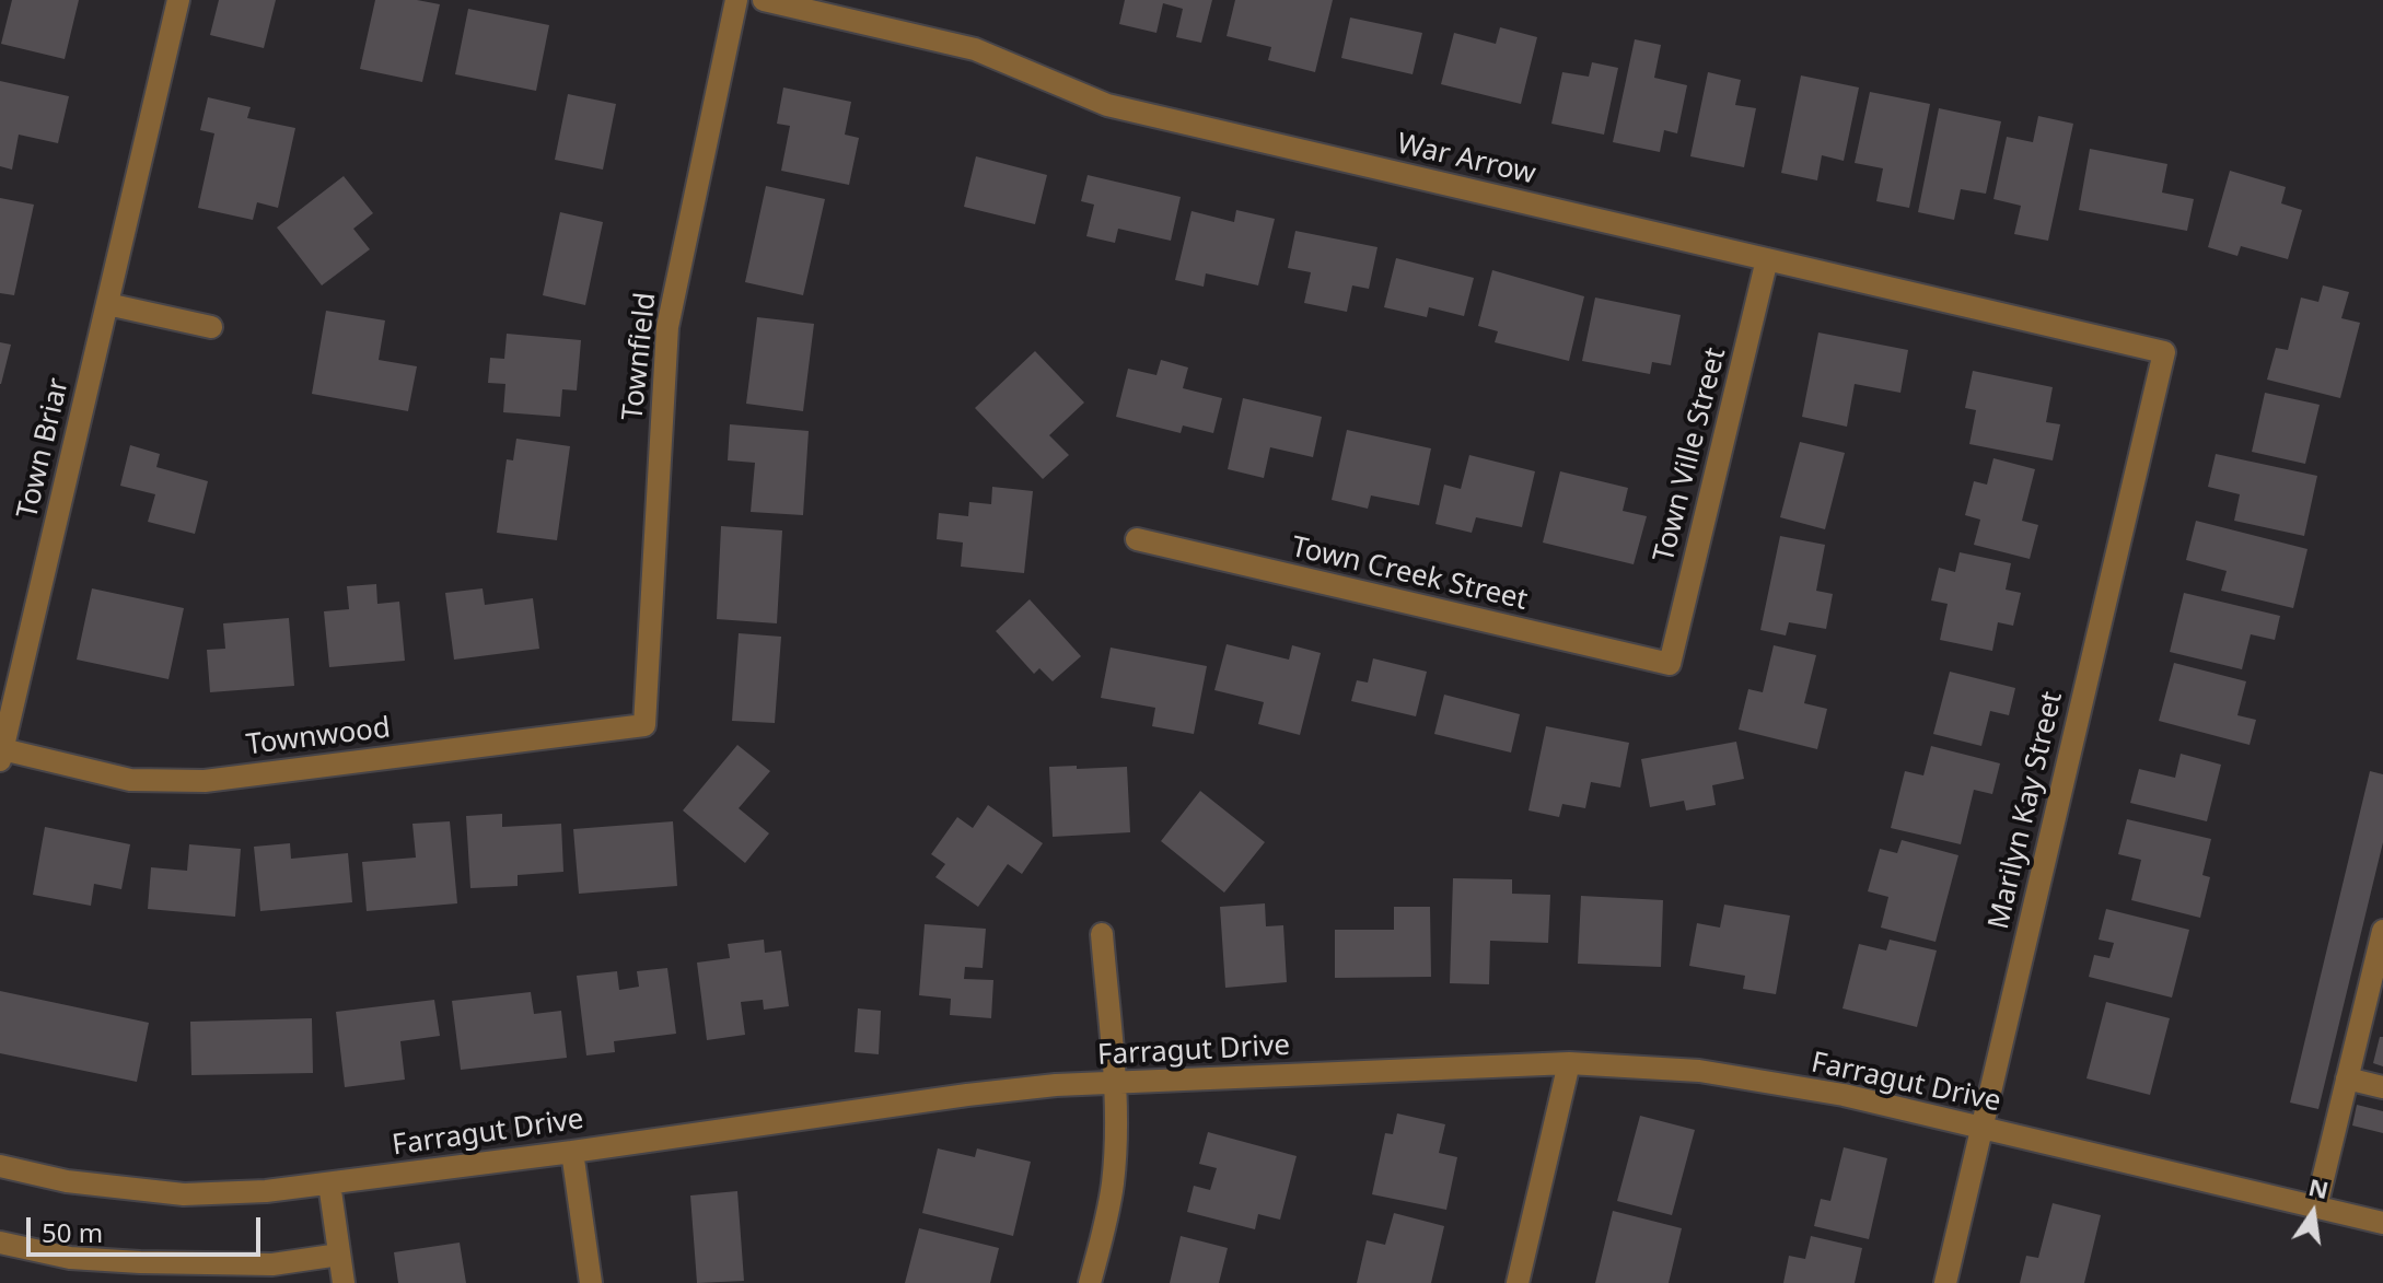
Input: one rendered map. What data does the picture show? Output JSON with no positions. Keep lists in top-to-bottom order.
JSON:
{
  "streets": {
    "street": [
      "War Arrow",
      "Townfield",
      "Town Briar",
      "Town Ville Street",
      "Town Creek Street",
      "Townwood",
      "Marilyn Kay Street",
      "Farragut Drive"
    ]
  },
  "crossings": [
    ["War Arrow", "Town Ville Street"],
    ["War Arrow", "Marilyn Kay Street"],
    ["Townfield", "Townwood"],
    ["Town Briar", "Townwood"],
    ["Town Ville Street", "Town Creek Street"],
    ["Marilyn Kay Street", "Farragut Drive"]
  ],
  "scale_bar": "50 m",
  "north": "top"
}
